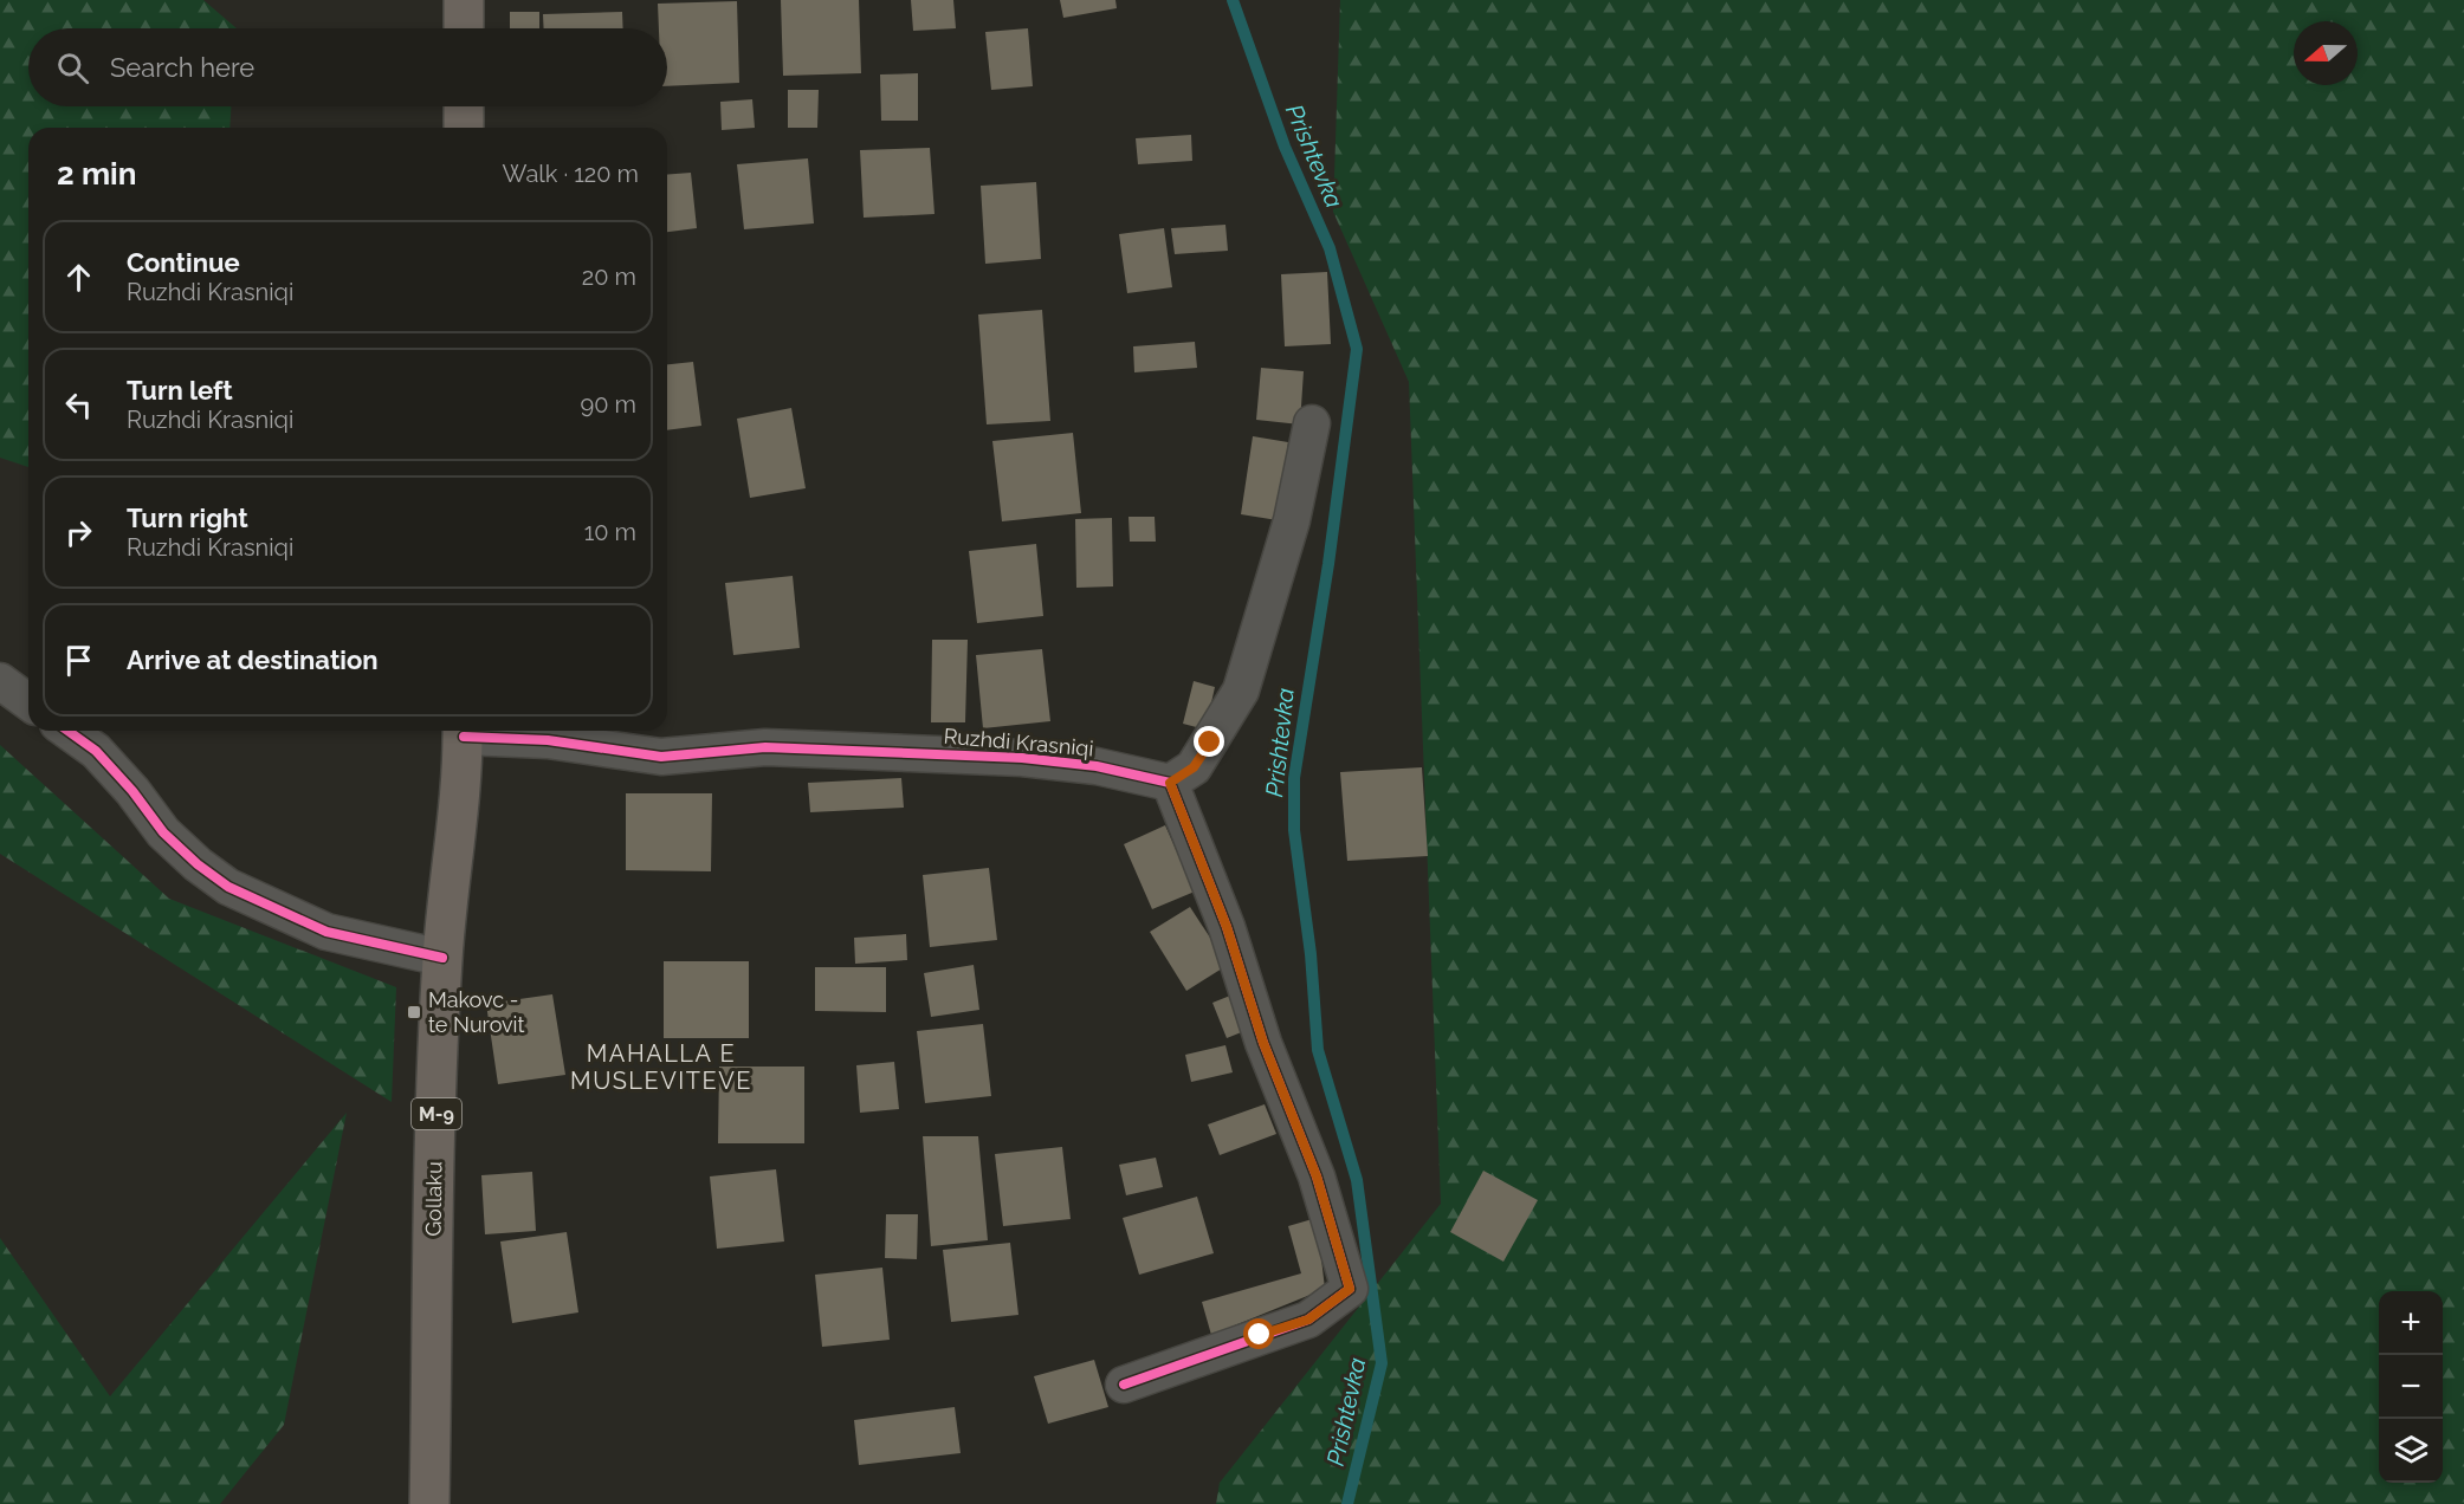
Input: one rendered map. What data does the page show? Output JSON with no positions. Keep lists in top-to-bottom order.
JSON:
{
  "streets": {
    "main road": ["M-9", "Gollaku"],
    "street": ["Ruzhdi Krasniqi"]
  },
  "crossings": [
    ["Ruzhdi Krasniqi", "Gollaku"]
  ],
  "districts": ["MAHALLA E MUSLEVITEVE"],
  "water": ["Prishtevka"],
  "places": {
    "transit": ["Makovc - te Nurovit"]
  },
  "north": "left",
  "page": {
    "search": "Search here",
    "heading": ["2 min", "Walk · 120 m"],
    "list": [
      ["Continue", "Ruzhdi Krasniqi", "20 m"],
      ["Turn left", "Ruzhdi Krasniqi", "90 m"],
      ["Turn right", "Ruzhdi Krasniqi", "10 m"],
      "Arrive at destination"
    ],
    "map_buttons": ["+", "−"]
  }
}
